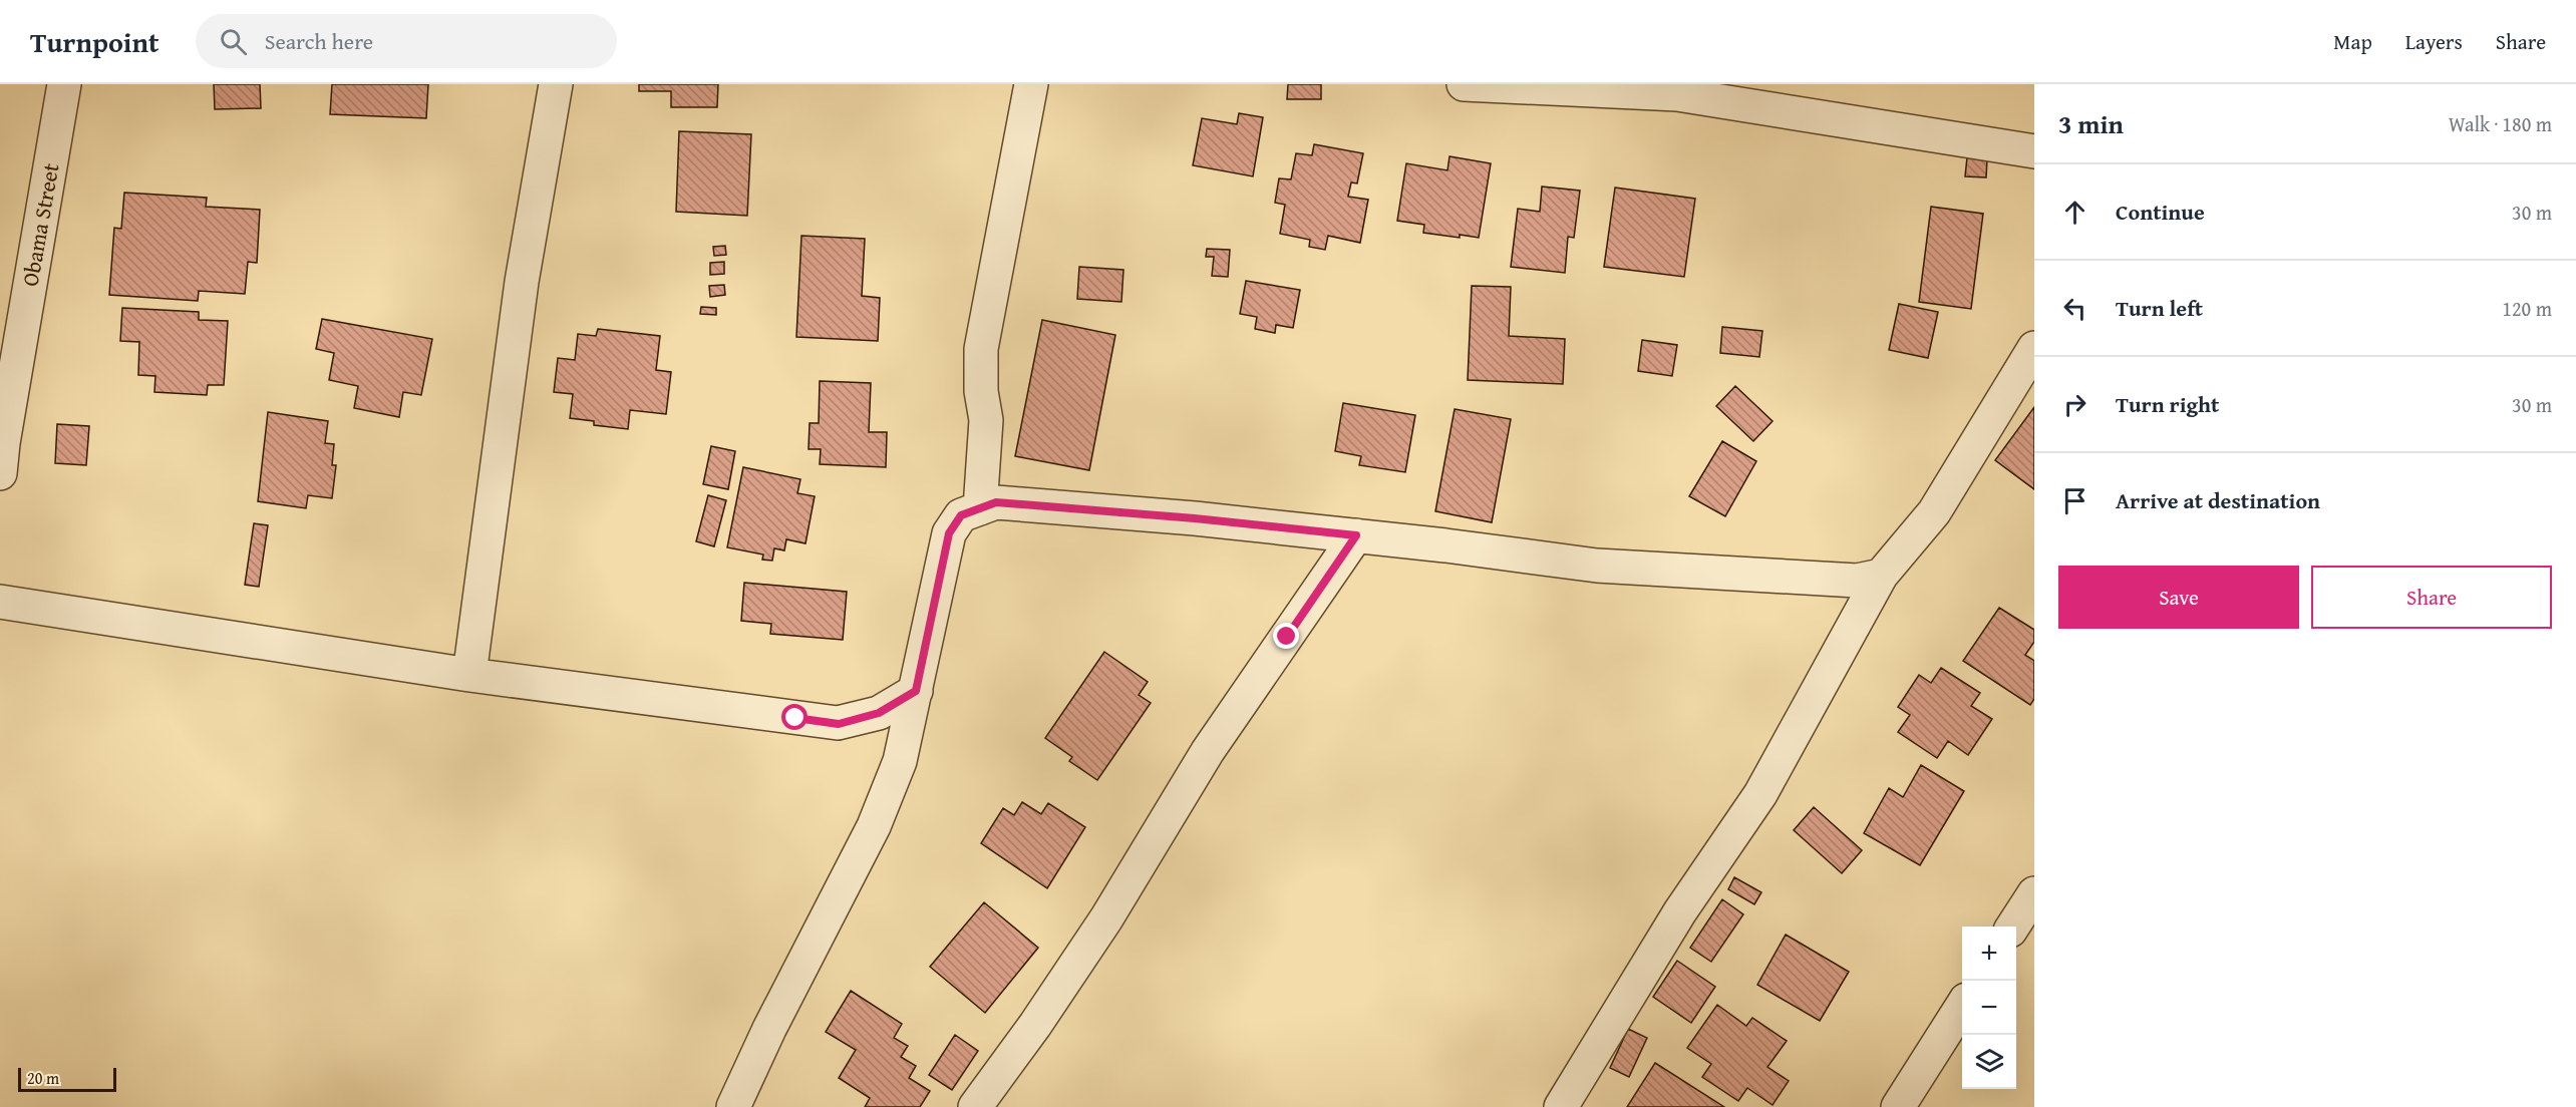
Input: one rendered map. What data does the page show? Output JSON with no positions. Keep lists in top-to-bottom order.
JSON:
{
  "streets": {
    "street": ["Obama Street"]
  },
  "scale_bar": "20 m",
  "page": {
    "header": "Turnpoint",
    "search": "Search here",
    "nav": ["Map", "Layers", "Share"],
    "heading": ["3 min", "Walk · 180 m"],
    "list": [
      ["Continue", "30 m"],
      ["Turn left", "120 m"],
      ["Turn right", "30 m"],
      "Arrive at destination"
    ],
    "buttons": ["Save", "Share"],
    "map_buttons": ["+", "−"],
    "scale": "20 m"
  }
}
